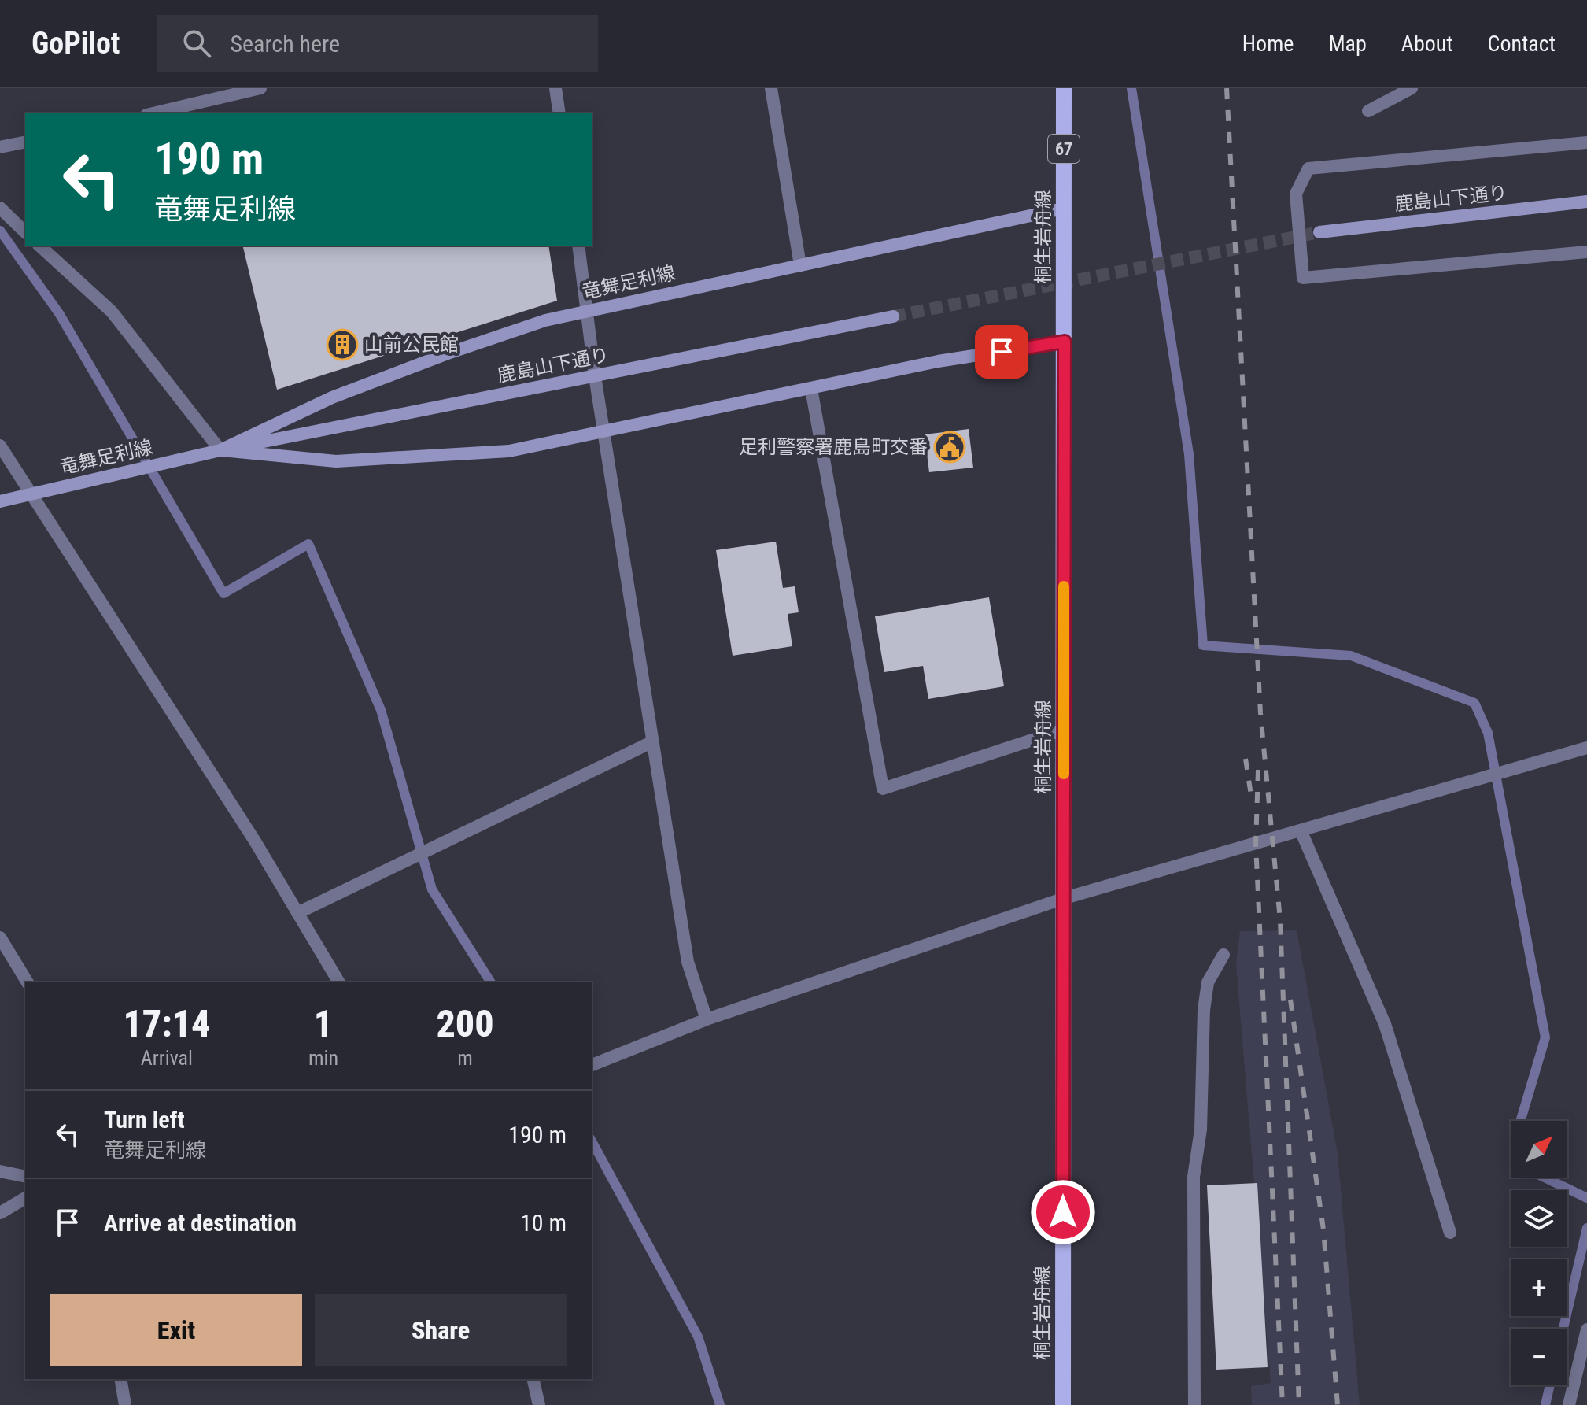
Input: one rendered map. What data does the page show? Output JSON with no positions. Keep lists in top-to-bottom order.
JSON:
{
  "streets": {
    "main road": [
      "67",
      "鹿島山下通り",
      "桐生岩舟線",
      "竜舞足利線"
    ]
  },
  "crossings": [
    ["鹿島山下通り", "竜舞足利線"],
    ["桐生岩舟線", "竜舞足利線"]
  ],
  "places": {
    "building": ["山前公民館"],
    "public building": ["足利警察署鹿島町交番"]
  },
  "north": "top right",
  "page": {
    "header": "GoPilot",
    "search": "Search here",
    "nav": [
      "Home",
      "Map",
      "About",
      "Contact"
    ],
    "turn": ["190 m", "竜舞足利線"],
    "eta": [
      "17:14",
      "Arrival",
      "1",
      "min",
      "200",
      "m"
    ],
    "list": [
      {
        "name": "Turn left",
        "note": "竜舞足利線",
        "value": "190 m"
      },
      {
        "name": "Arrive at destination",
        "value": "10 m"
      }
    ],
    "map_buttons": ["+", "−"],
    "buttons": ["Exit", "Share"]
  }
}
